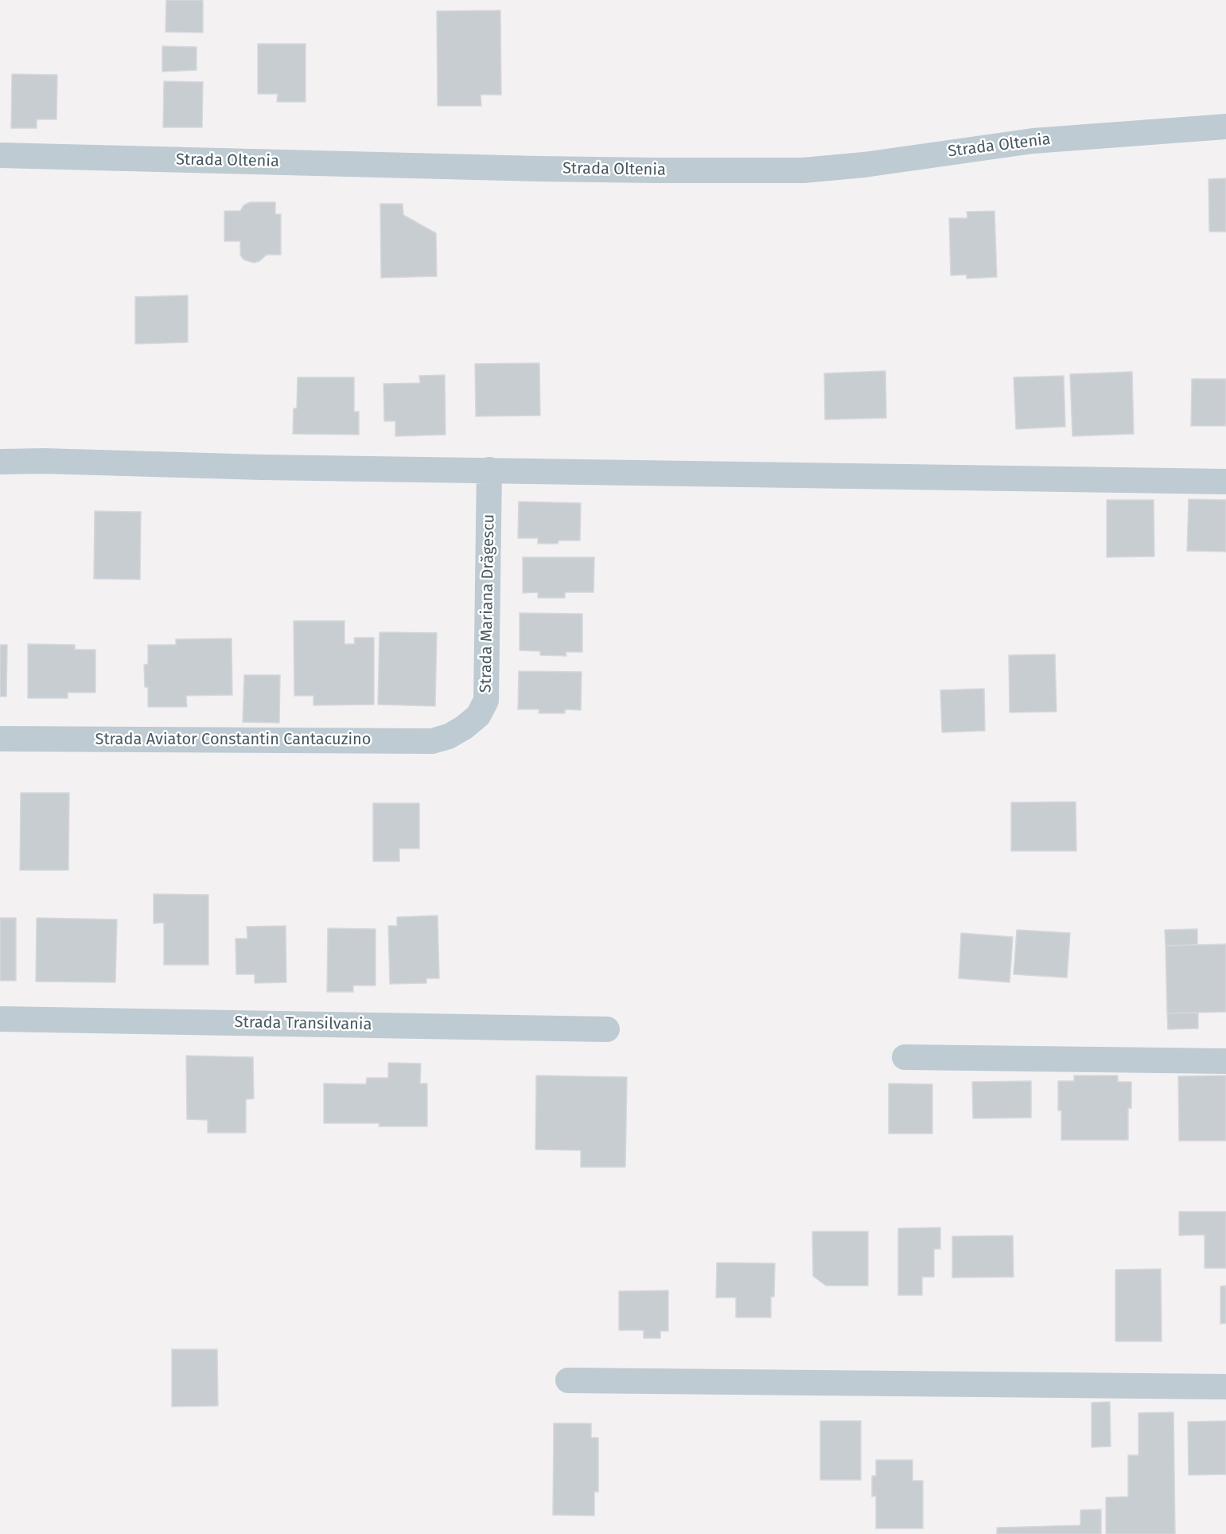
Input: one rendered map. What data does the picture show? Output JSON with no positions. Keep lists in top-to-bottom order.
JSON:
{
  "streets": {
    "street": [
      "Strada Oltenia",
      "Strada Mariana Drăgescu",
      "Strada Aviator Constantin Cantacuzino",
      "Strada Transilvania"
    ]
  },
  "crossings": [
    ["Strada Mariana Drăgescu", "Strada Aviator Constantin Cantacuzino"]
  ]
}
